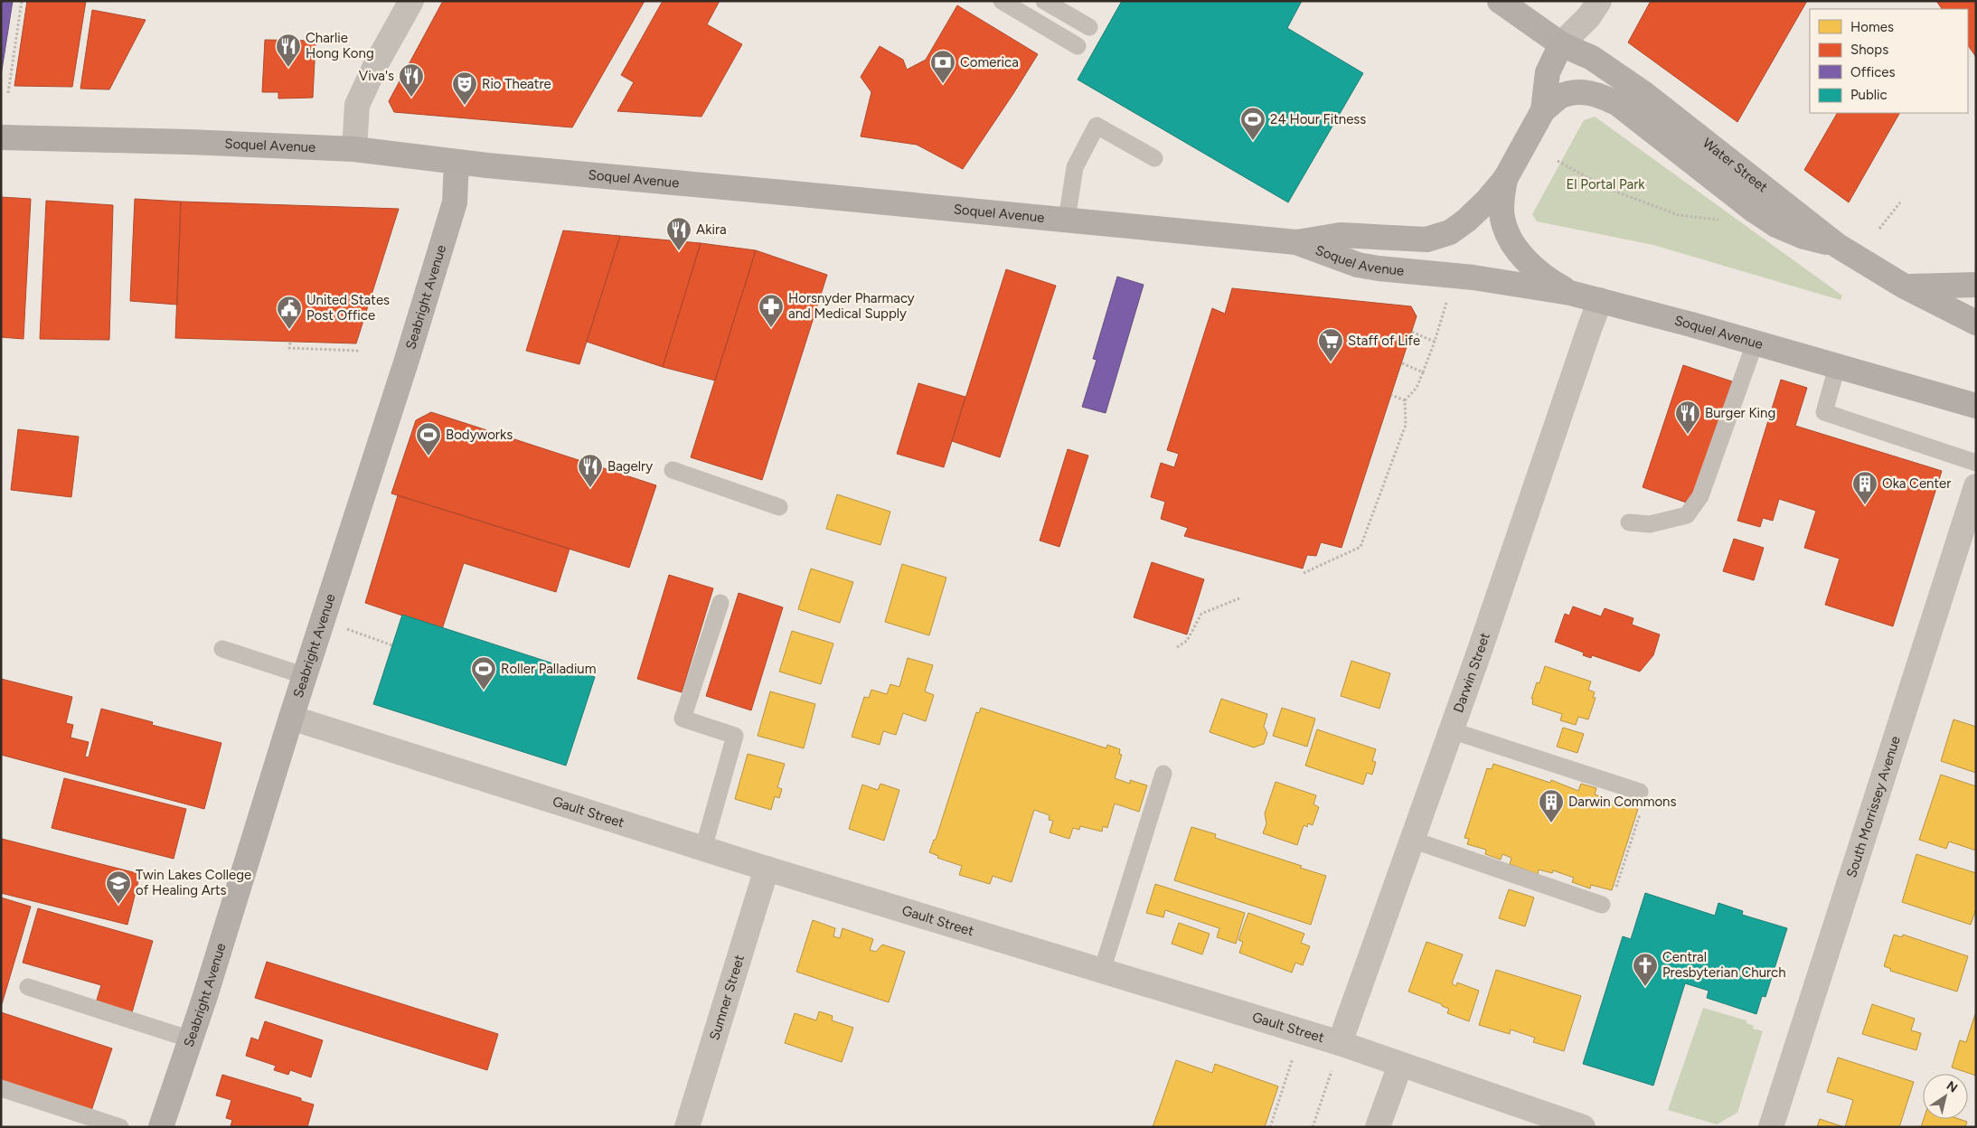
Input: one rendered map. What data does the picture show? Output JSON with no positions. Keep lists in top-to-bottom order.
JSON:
{
  "streets": {
    "main road": ["Soquel Avenue", "Water Street", "Seabright Avenue"],
    "street": [
      "Darwin Street",
      "South Morrissey Avenue",
      "Gault Street",
      "Sumner Street"
    ]
  },
  "crossings": [
    ["Soquel Avenue", "Seabright Avenue"],
    ["Soquel Avenue", "Darwin Street"],
    ["Seabright Avenue", "Gault Street"],
    ["Darwin Street", "Gault Street"],
    ["Gault Street", "Sumner Street"]
  ],
  "parks": ["El Portal Park"],
  "places": {
    "restaurant": [
      "Charlie Hong Kong",
      "Viva's",
      "Akira",
      "Burger King",
      "Bagelry"
    ],
    "bank": ["Comerica"],
    "theatre": ["Rio Theatre"],
    "sports": ["24 Hour Fitness", "Bodyworks", "Roller Palladium"],
    "pharmacy": ["Horsnyder Pharmacy and Medical Supply"],
    "public building": ["United States Post Office"],
    "supermarket": ["Staff of Life"],
    "building": ["Oka Center", "Darwin Commons"],
    "school or university": ["Twin Lakes College of Healing Arts"],
    "church": ["Central Presbyterian Church"]
  },
  "legend": [
    "Homes",
    "Shops",
    "Offices",
    "Public"
  ],
  "north": "top right"
}
